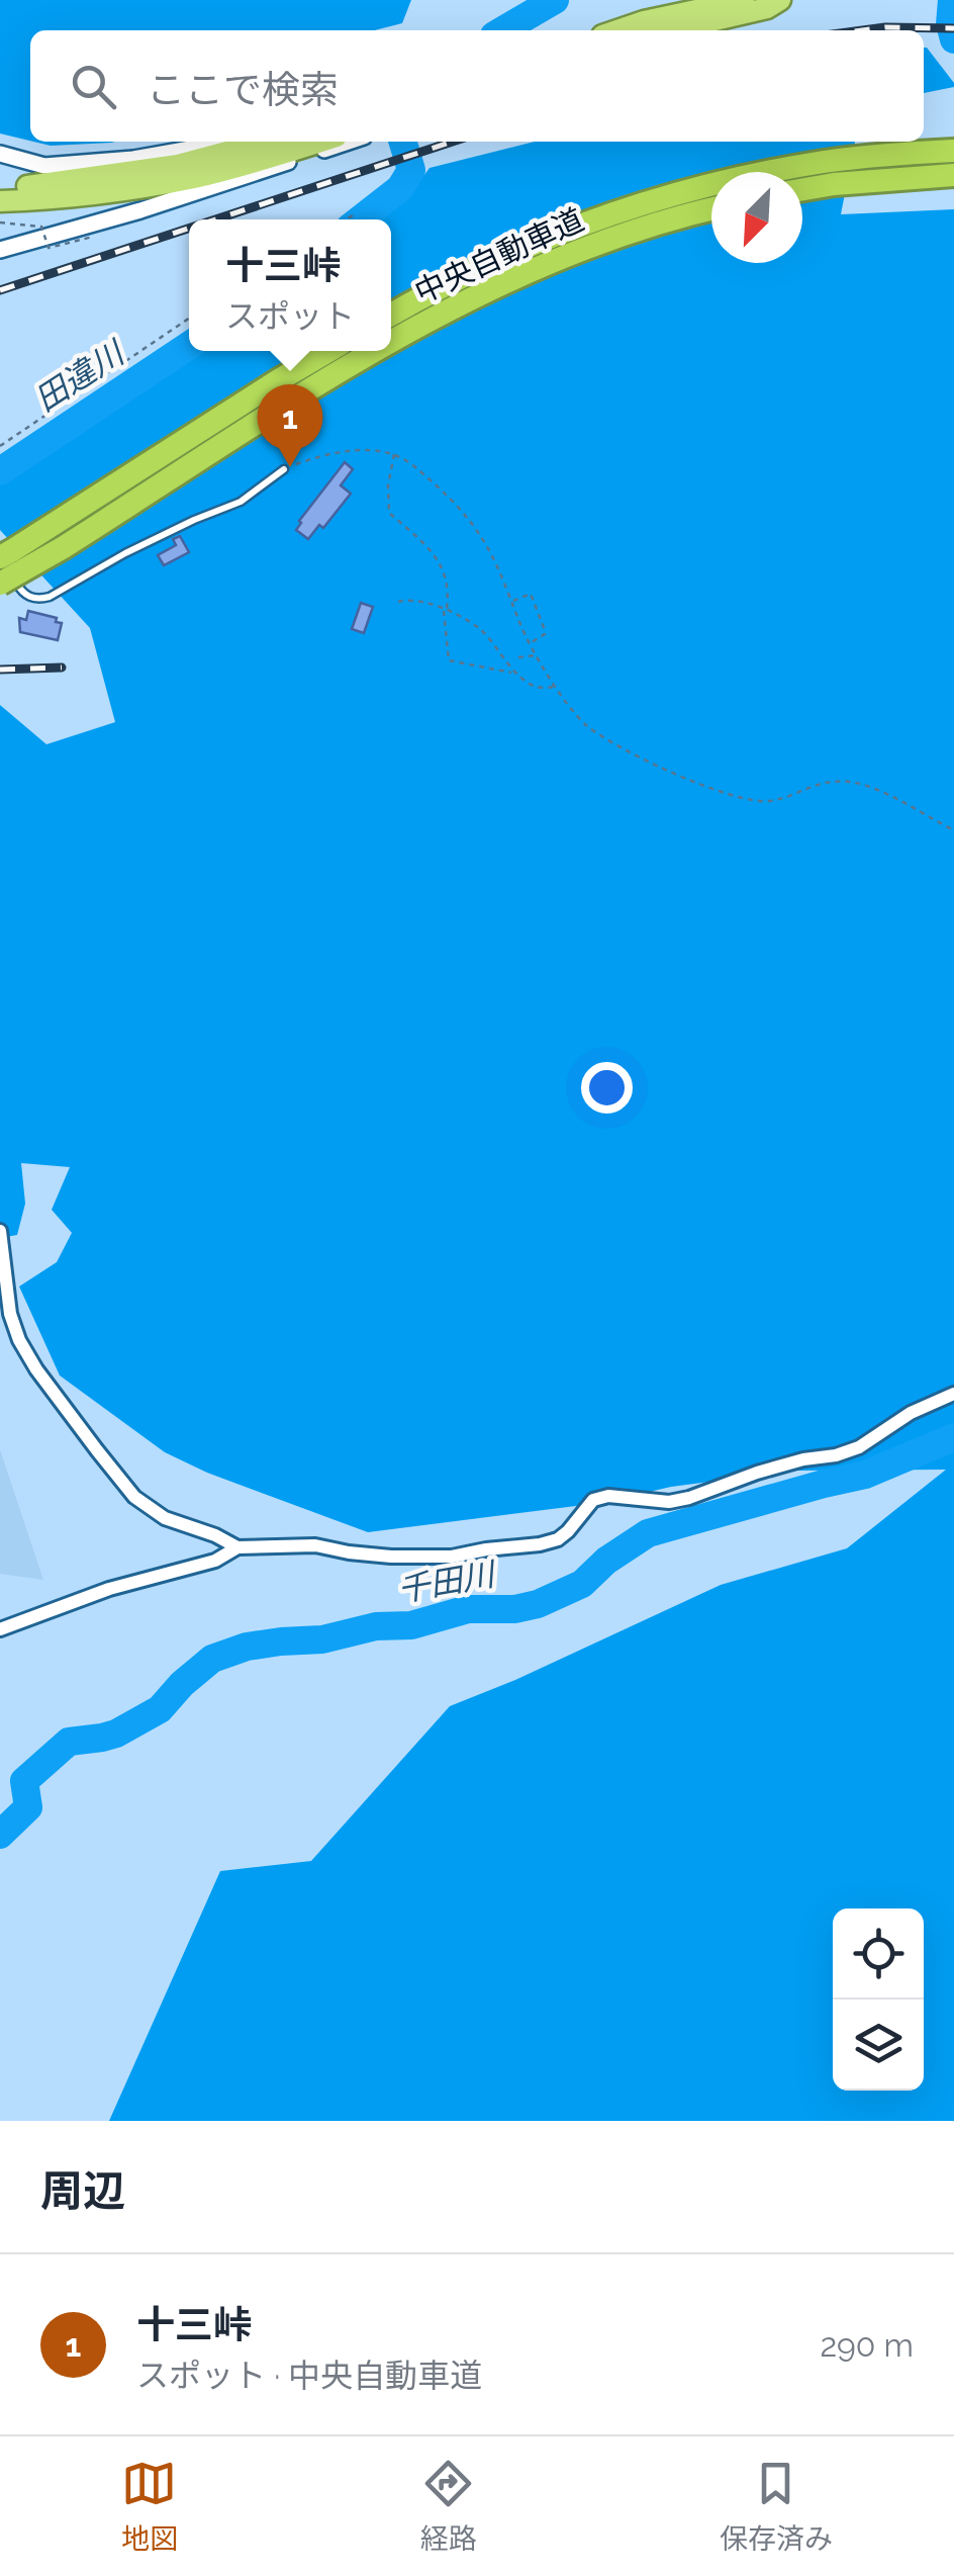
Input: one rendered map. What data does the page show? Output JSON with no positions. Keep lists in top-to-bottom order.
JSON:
{
  "streets": {
    "highway": ["中央自動車道"]
  },
  "water": ["田違川", "千田川"],
  "north": "bottom left",
  "page": {
    "search": "ここで検索",
    "popup": ["十三峠", "スポット"],
    "pins": "1",
    "heading": "周辺",
    "list": [
      {
        "mark": "1",
        "name": "十三峠",
        "note": "スポット · 中央自動車道",
        "value": "290 m"
      }
    ],
    "nav": ["地図", "経路", "保存済み"]
  }
}
